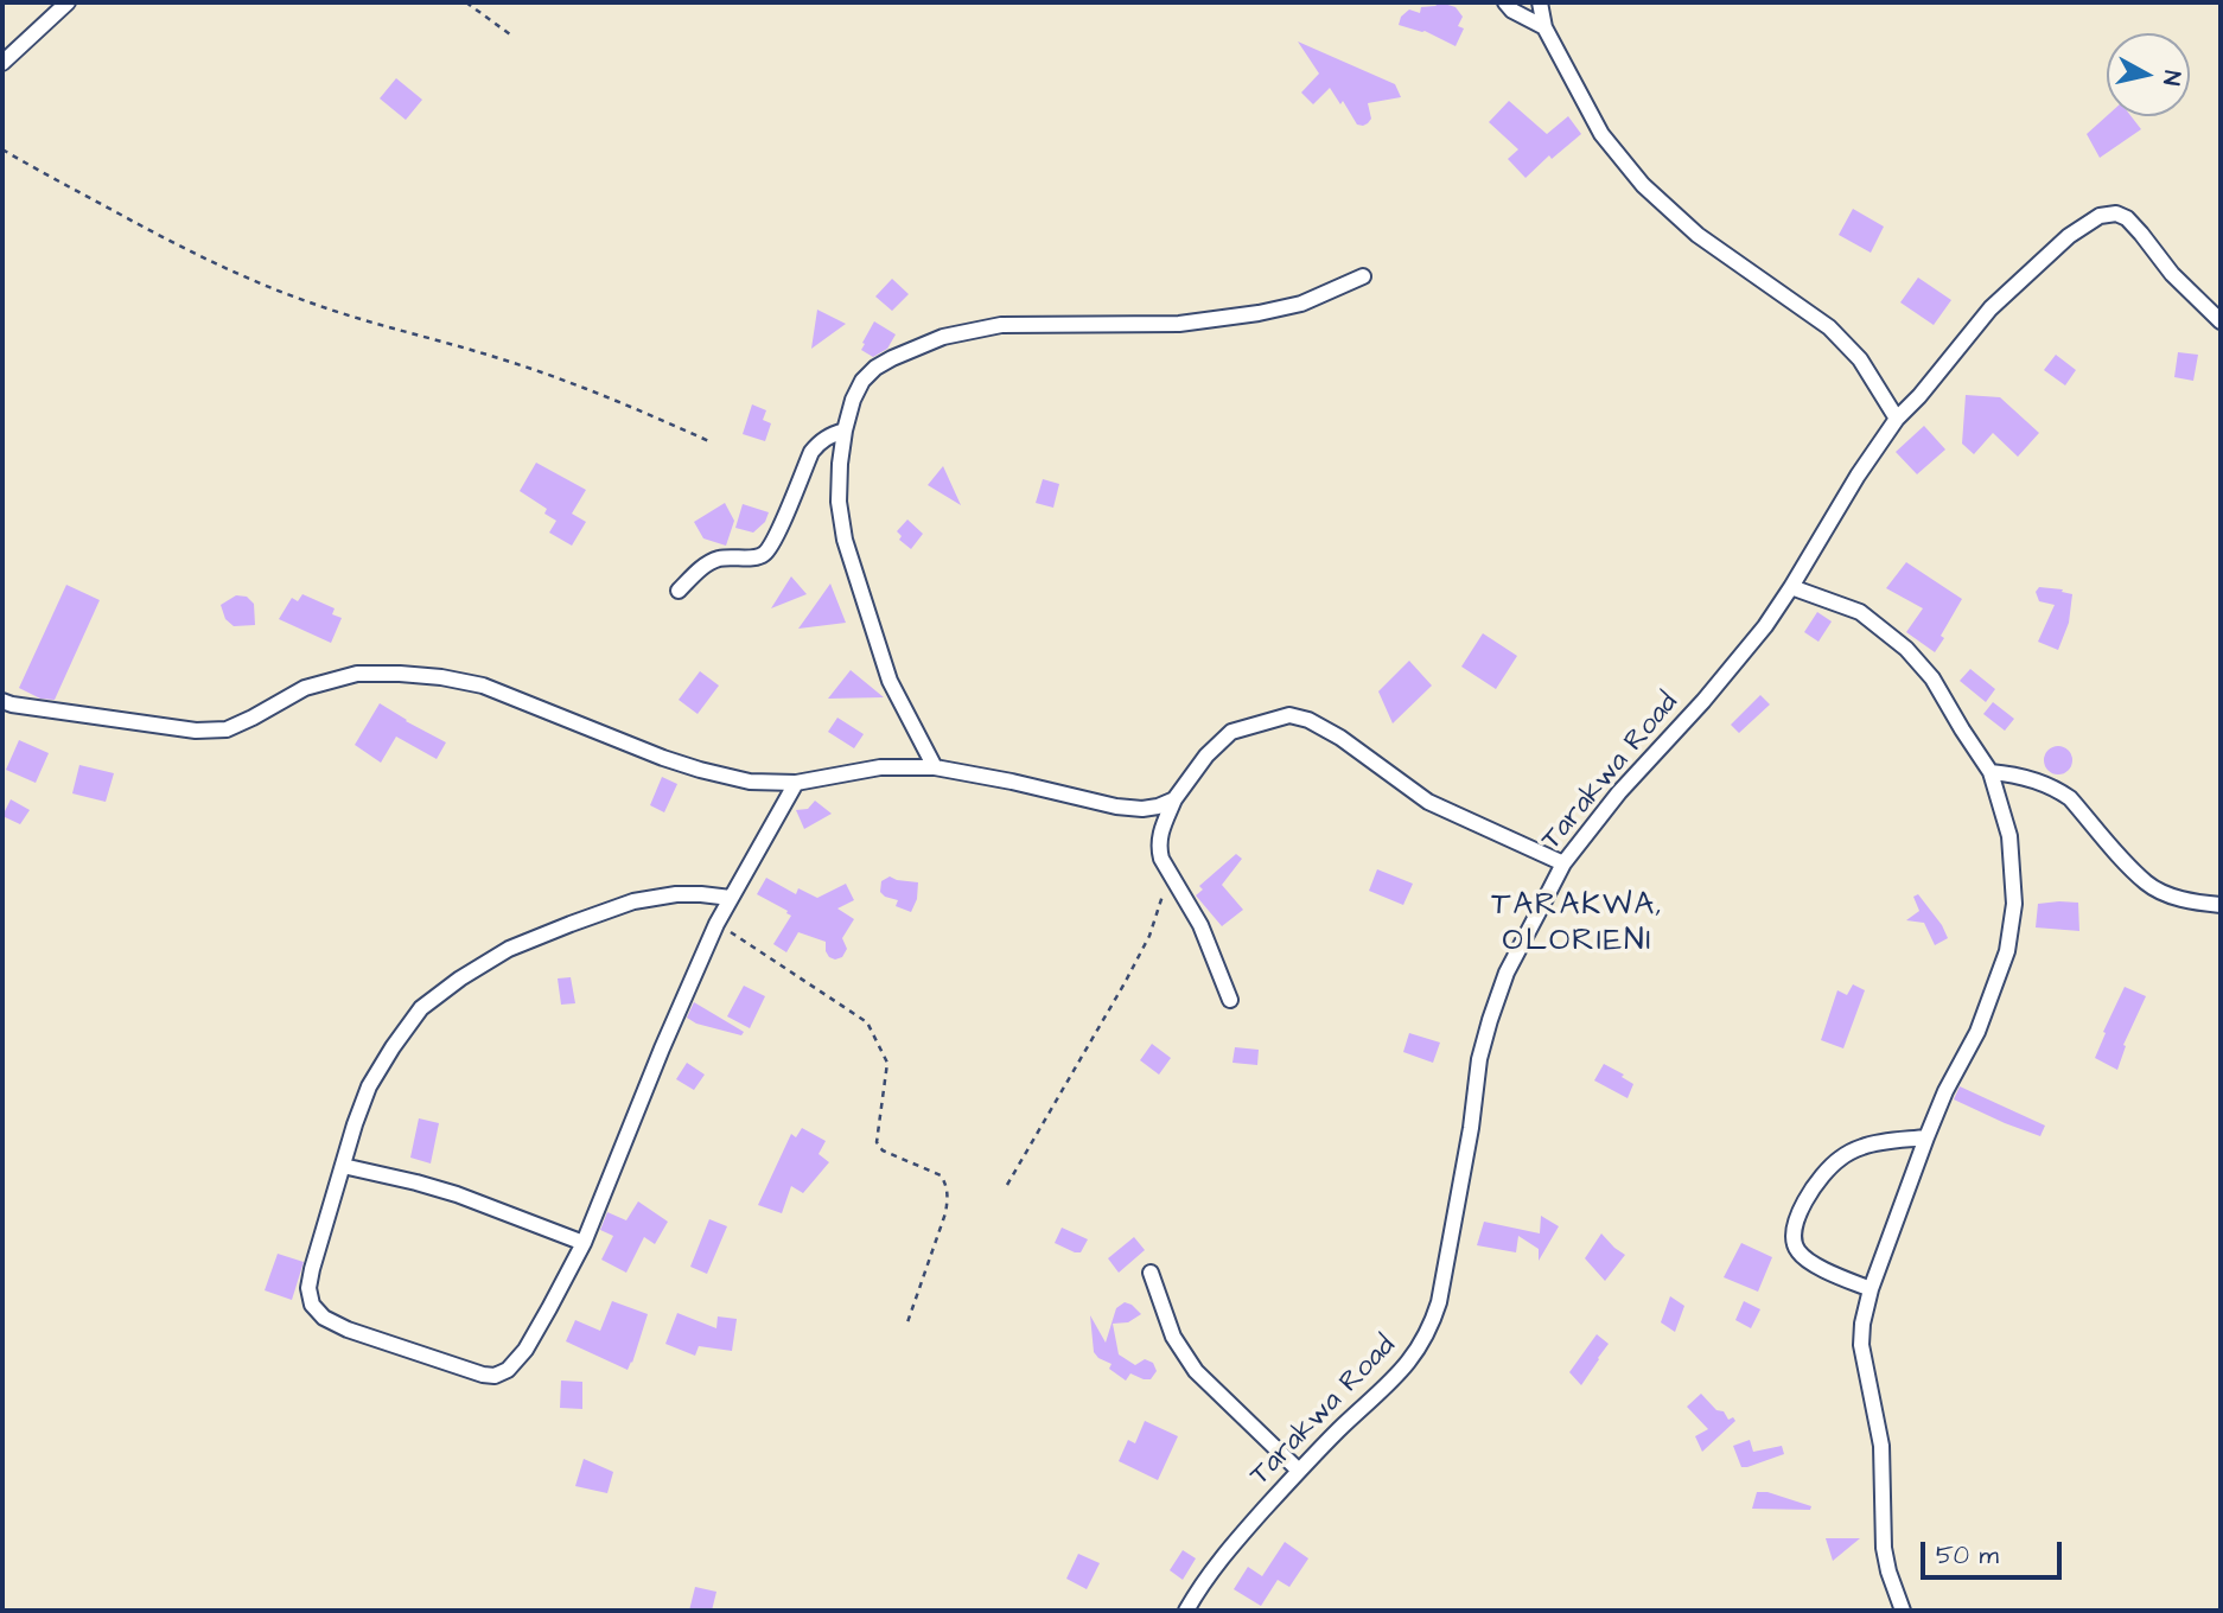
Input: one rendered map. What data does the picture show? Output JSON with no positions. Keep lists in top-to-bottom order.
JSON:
{
  "streets": {
    "street": ["Tarakwa Road"]
  },
  "districts": ["TARAKWA, OLORIENI"],
  "scale_bar": "50 m",
  "north": "right"
}
